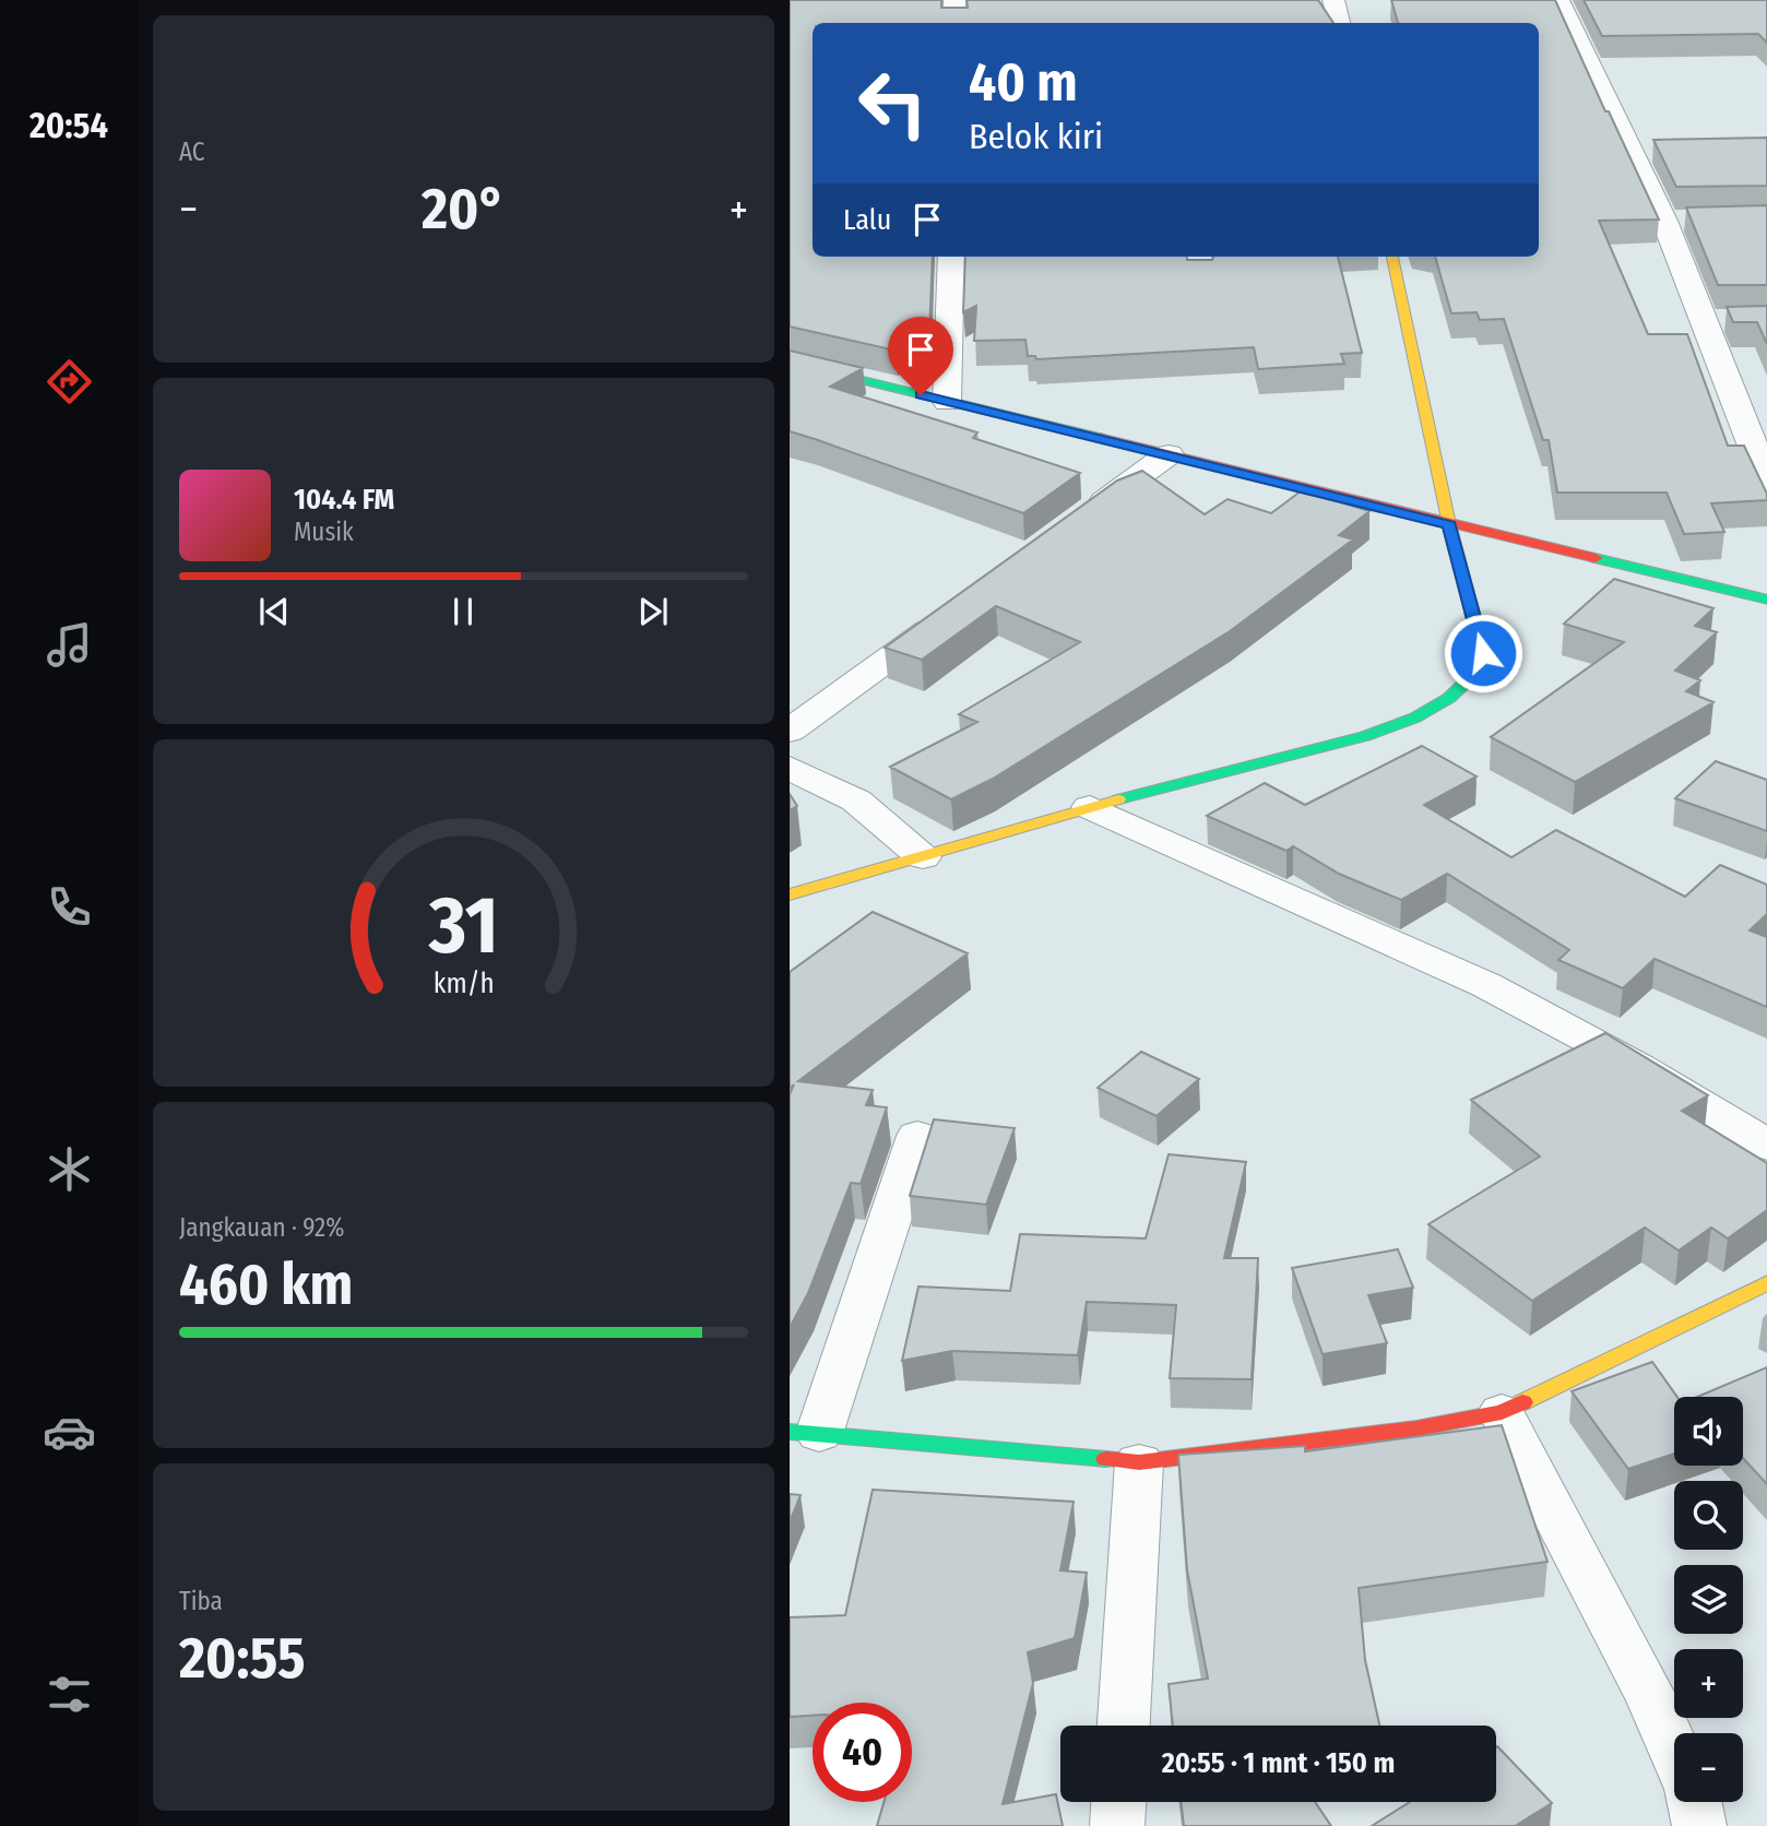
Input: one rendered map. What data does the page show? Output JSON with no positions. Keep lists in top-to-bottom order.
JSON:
{
  "page": {
    "tabs": "20:54",
    "tile": [
      "AC",
      ["Jangkauan · 92%", "460 km"],
      ["Tiba", "20:55"]
    ],
    "turn": ["40 m", "Belok kiri"],
    "heat": ["−", "20°", "+"],
    "then": "Lalu",
    "song": ["104.4 FM", "Musik"],
    "map_buttons": ["+", "−"],
    "limit": "40",
    "trip": "20:55 · 1 mnt · 150 m",
    "gauge": ["31", "km/h"]
  }
}
